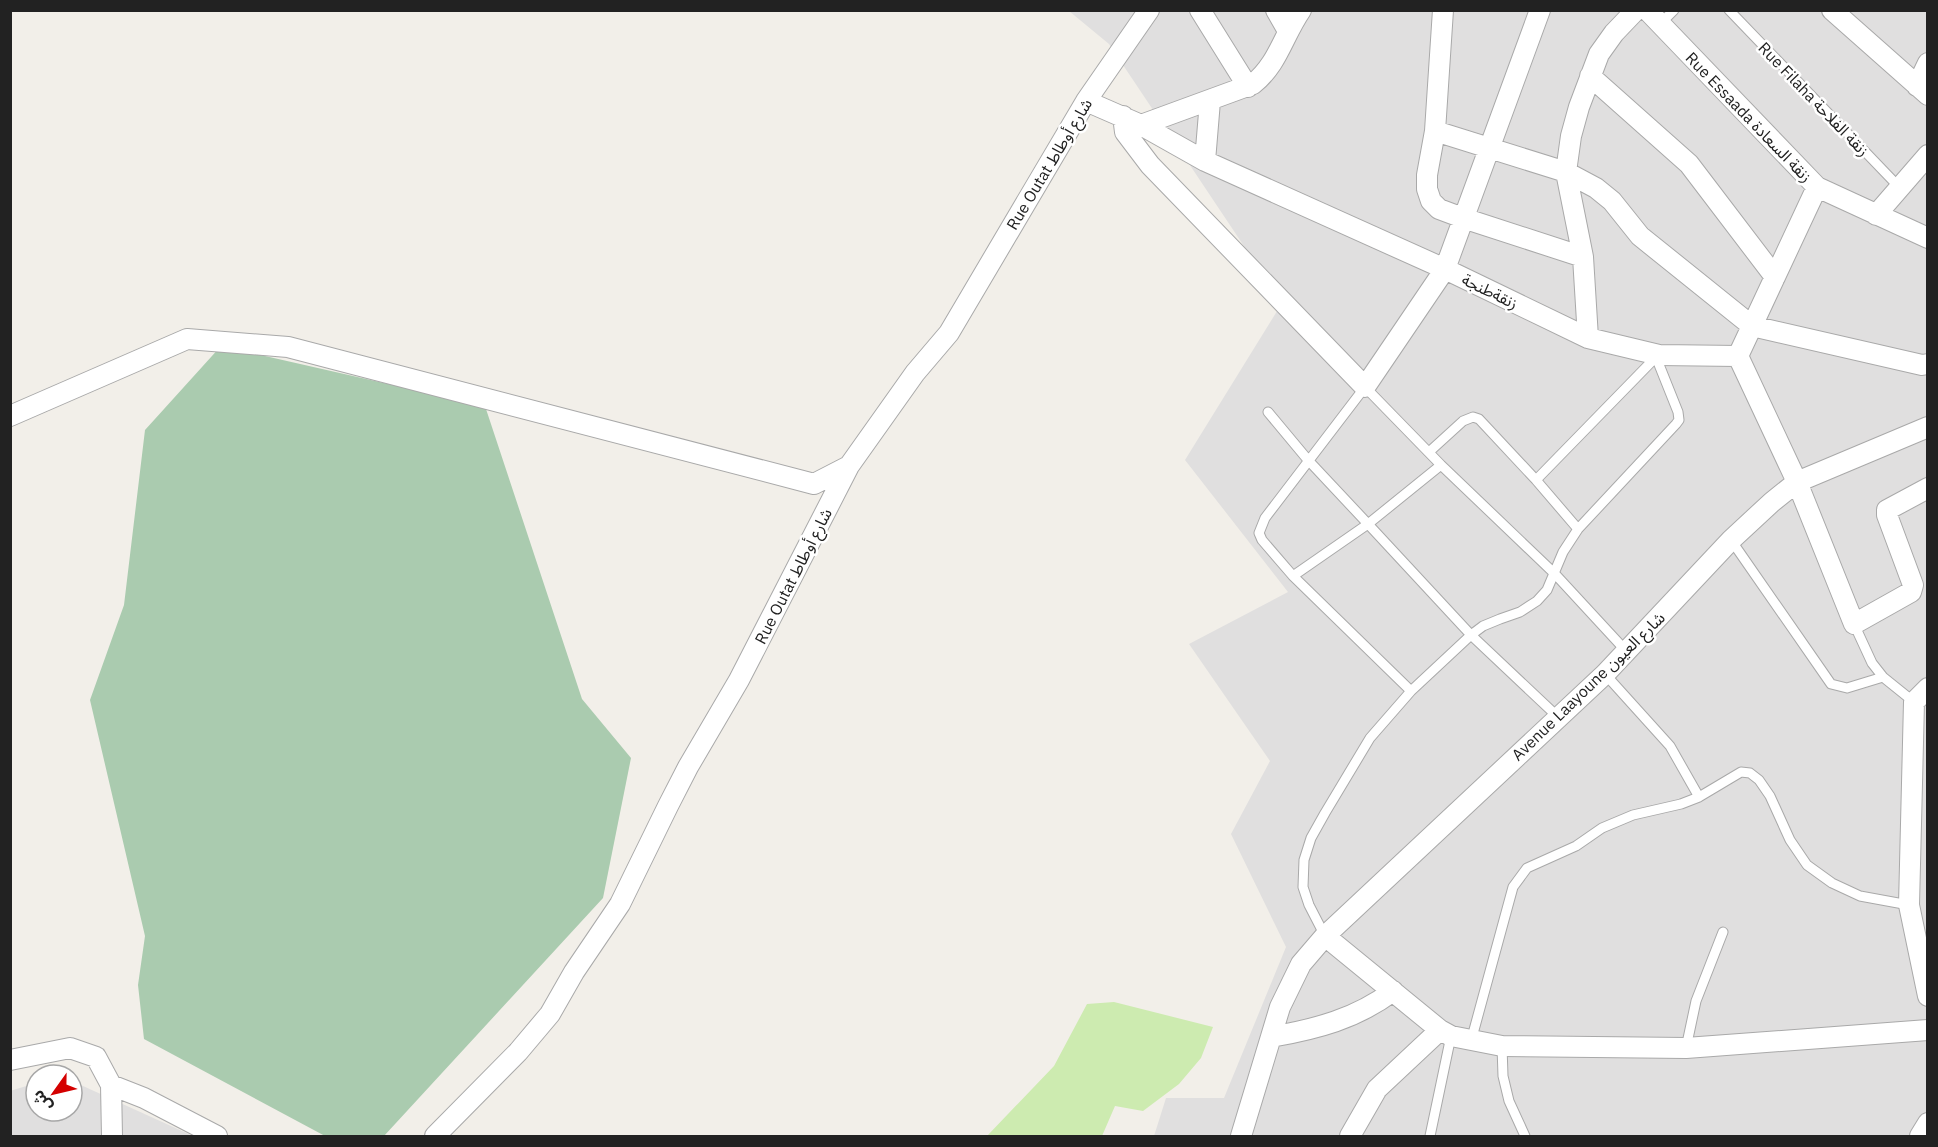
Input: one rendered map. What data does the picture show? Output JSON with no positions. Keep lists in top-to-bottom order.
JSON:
{
  "streets": {
    "street": [
      "Rue Essaada زنقة السعادة",
      "Rue Outat شارع أوطاط",
      "زنقةطنجة",
      "Avenue Laayoune شارع العيون"
    ],
    "lane": ["Rue Filaha زنقة الفلاحة"]
  },
  "crossings": [
    ["Rue Outat شارع أوطاط", "زنقةطنجة"]
  ],
  "north": "bottom left"
}
